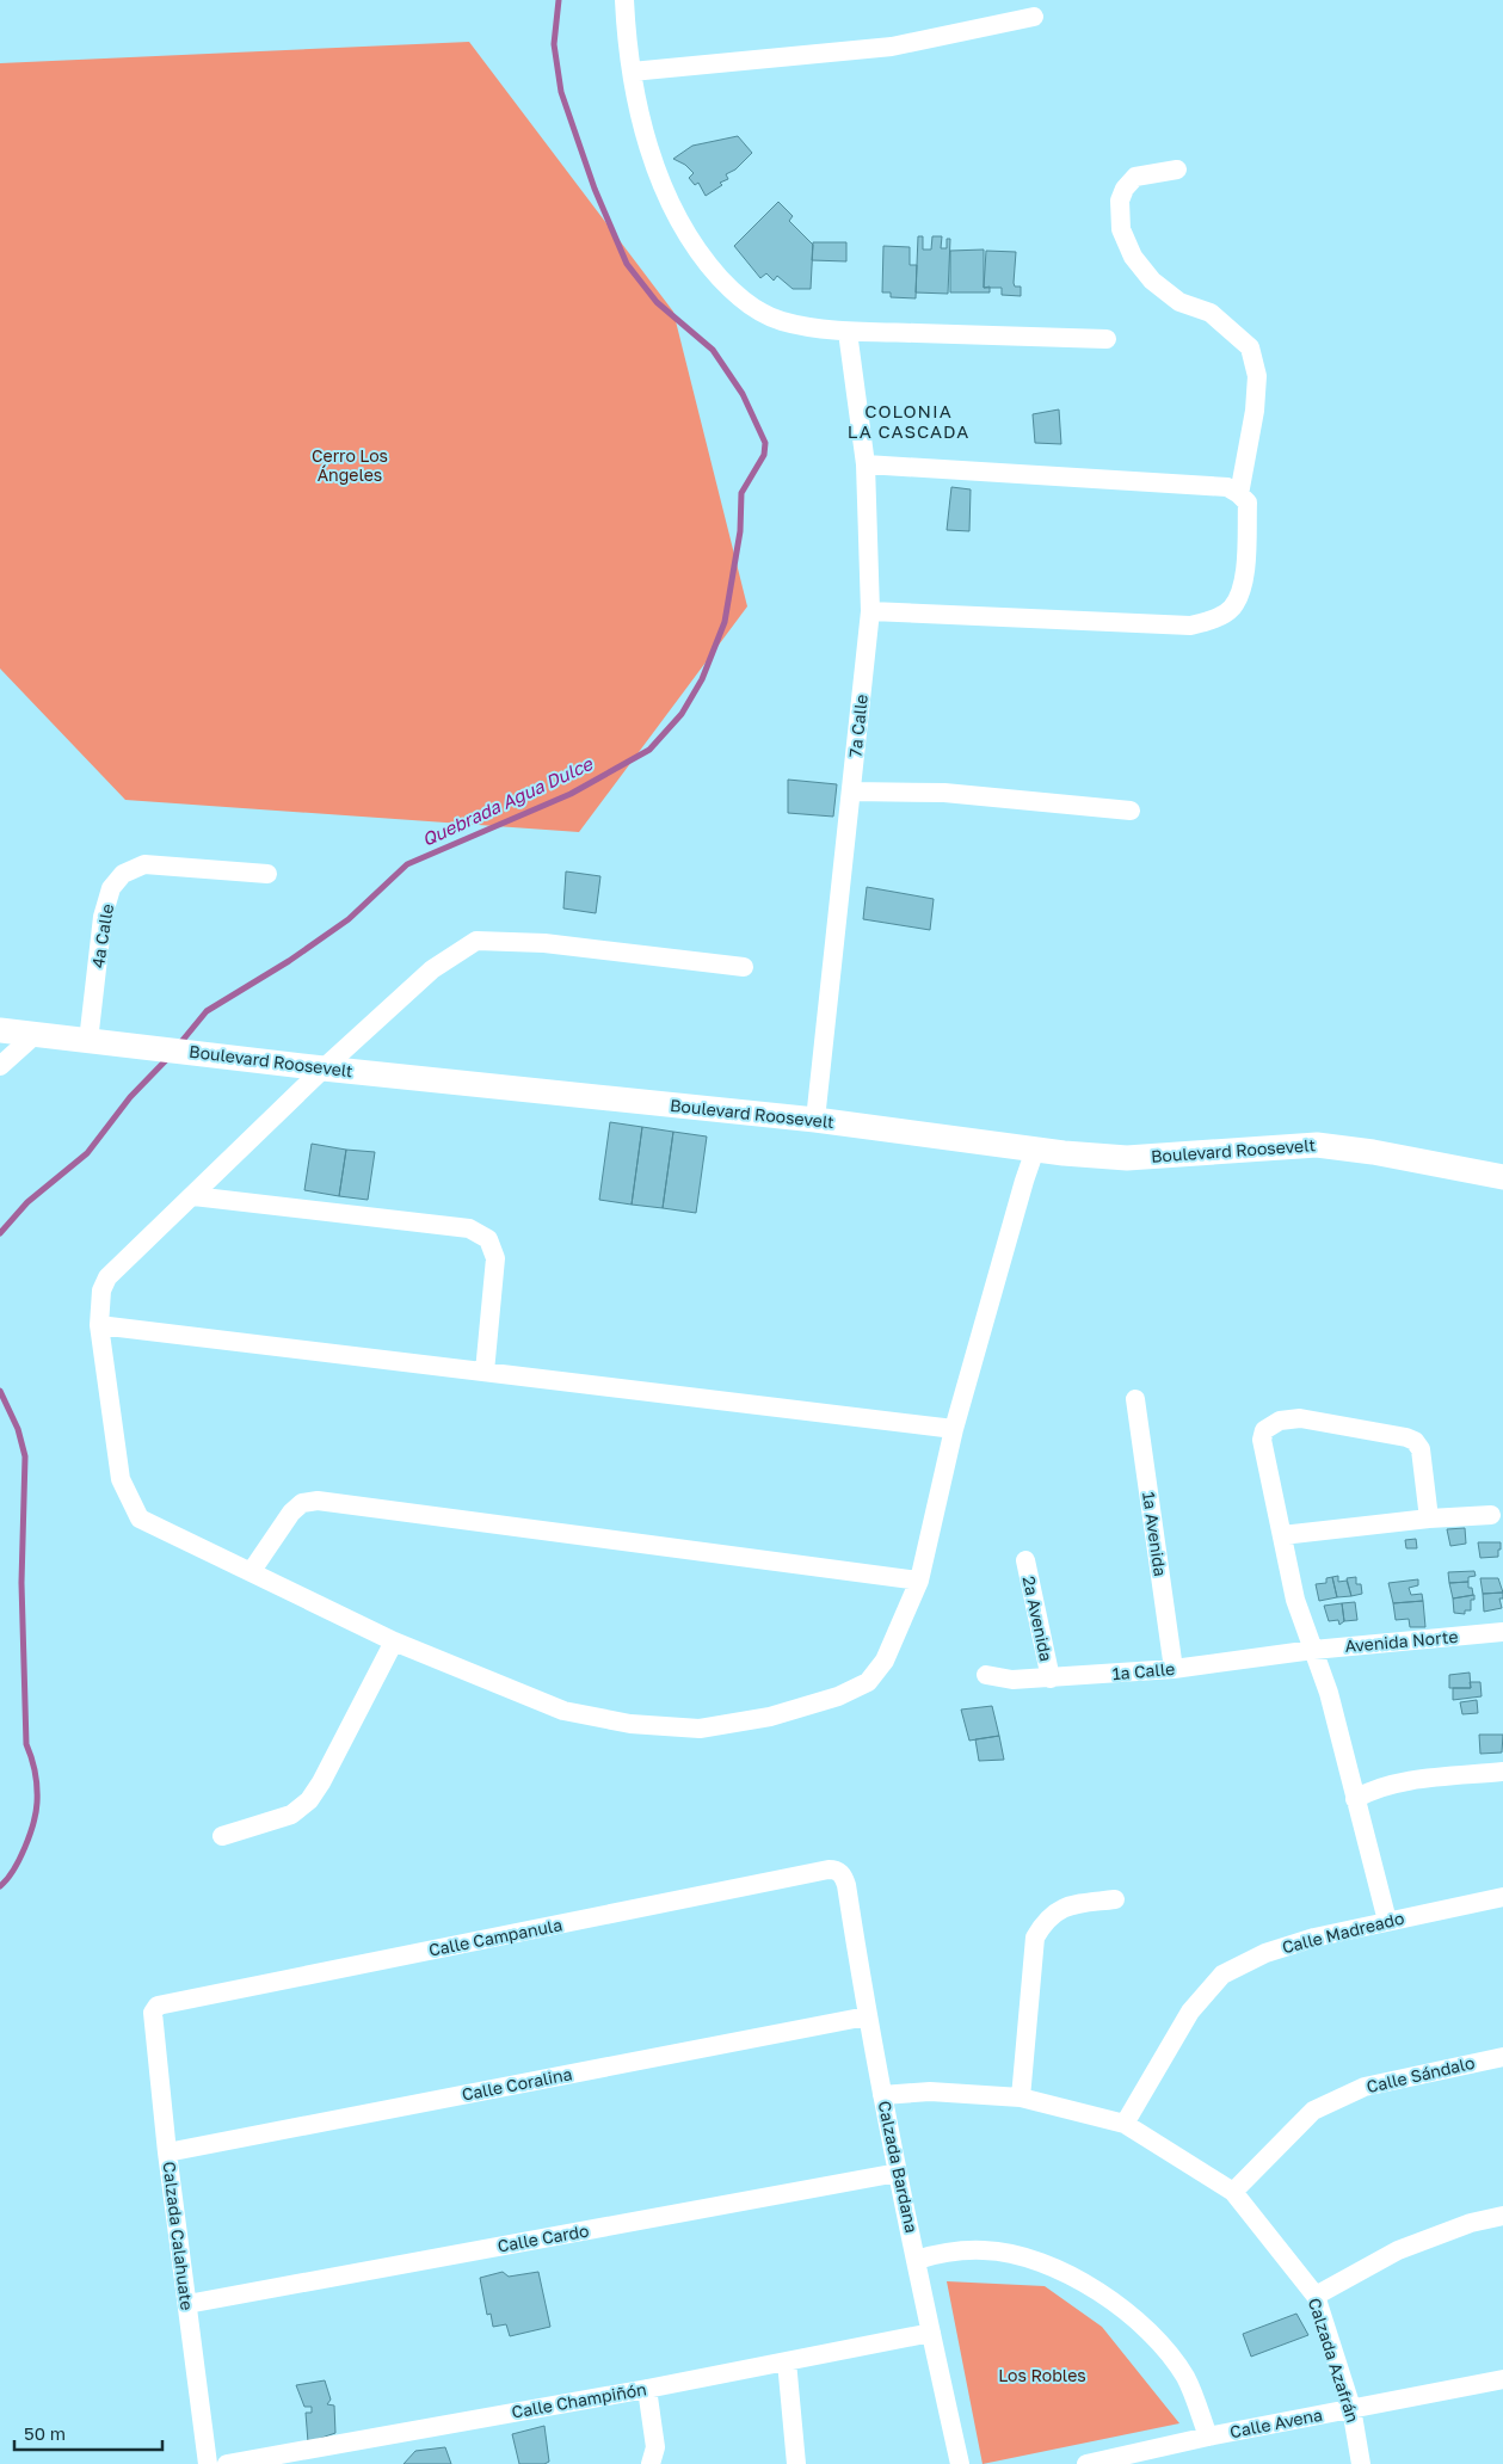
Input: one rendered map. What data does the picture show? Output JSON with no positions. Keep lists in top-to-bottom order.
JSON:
{
  "streets": {
    "main road": ["Boulevard Roosevelt"],
    "street": [
      "7a Calle",
      "4a Calle",
      "1a Avenida",
      "2a Avenida",
      "Avenida Norte",
      "1a Calle",
      "Calle Madreado",
      "Calle Campanula",
      "Calle Sándalo",
      "Calle Coralina",
      "Calzada Bardana",
      "Calzada Calahuate",
      "Calle Cardo",
      "Calzada Azafrán",
      "Calle Champiñón",
      "Calle Avena"
    ]
  },
  "crossings": [
    ["7a Calle", "Boulevard Roosevelt"],
    ["4a Calle", "Boulevard Roosevelt"],
    ["1a Avenida", "1a Calle"],
    ["2a Avenida", "1a Calle"],
    ["Avenida Norte", "1a Calle"],
    ["Calle Madreado", "Calzada Azafrán"],
    ["Calle Campanula", "Calzada Bardana"],
    ["Calle Campanula", "Calzada Calahuate"],
    ["Calle Sándalo", "Calzada Azafrán"],
    ["Calle Coralina", "Calzada Bardana"],
    ["Calle Coralina", "Calzada Calahuate"],
    ["Calzada Bardana", "Calle Cardo"],
    ["Calzada Bardana", "Calzada Azafrán"],
    ["Calzada Bardana", "Calle Champiñón"],
    ["Calzada Calahuate", "Calle Cardo"],
    ["Calzada Azafrán", "Calle Avena"]
  ],
  "districts": ["COLONIA LA CASCADA"],
  "water": ["Quebrada Agua Dulce"],
  "parks": ["Cerro Los Ángeles", "Los Robles"],
  "scale_bar": "50 m"
}
